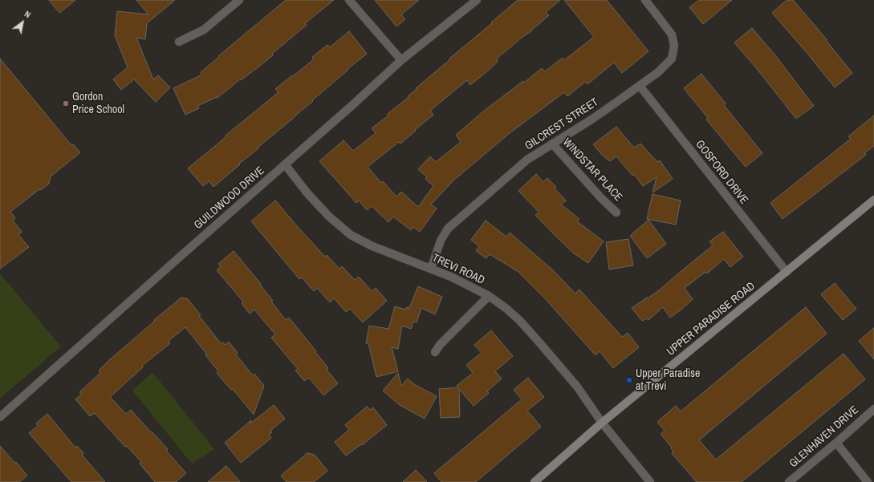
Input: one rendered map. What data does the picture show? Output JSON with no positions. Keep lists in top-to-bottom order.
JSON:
{
  "streets": {
    "main road": ["UPPER PARADISE ROAD"],
    "street": [
      "GILCREST STREET",
      "WINDSTAR PLACE",
      "GOSFORD DRIVE",
      "GUILDWOOD DRIVE",
      "TREVI ROAD",
      "GLENHAVEN DRIVE"
    ]
  },
  "crossings": [
    ["GILCREST STREET", "WINDSTAR PLACE"],
    ["GILCREST STREET", "GOSFORD DRIVE"],
    ["GILCREST STREET", "TREVI ROAD"],
    ["GOSFORD DRIVE", "UPPER PARADISE ROAD"],
    ["GUILDWOOD DRIVE", "TREVI ROAD"],
    ["TREVI ROAD", "UPPER PARADISE ROAD"]
  ],
  "places": ["Gordon Price School", "Upper Paradise at Trevi"],
  "north": "top right"
}
